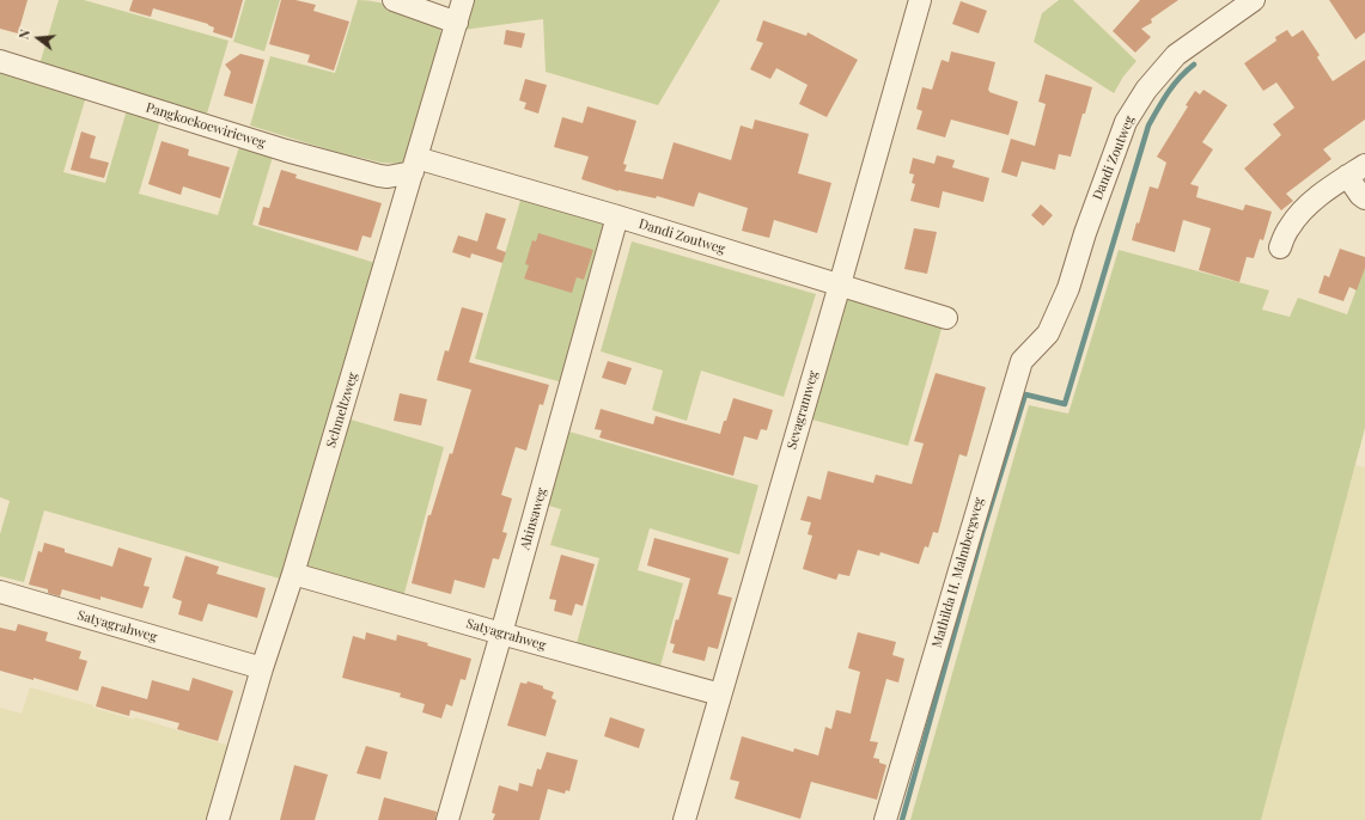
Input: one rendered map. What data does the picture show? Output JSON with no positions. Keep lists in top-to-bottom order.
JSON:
{
  "streets": {
    "street": [
      "Pangkoekoewirieweg",
      "Dandi Zoutweg",
      "Schmeltzweg",
      "Sevagramweg",
      "Ahinsaweg",
      "Mathilda H. Malmbergweg",
      "Satyagrahweg"
    ]
  },
  "crossings": [
    ["Pangkoekoewirieweg", "Dandi Zoutweg"],
    ["Pangkoekoewirieweg", "Schmeltzweg"],
    ["Dandi Zoutweg", "Schmeltzweg"],
    ["Dandi Zoutweg", "Sevagramweg"],
    ["Dandi Zoutweg", "Ahinsaweg"],
    ["Dandi Zoutweg", "Mathilda H. Malmbergweg"],
    ["Schmeltzweg", "Satyagrahweg"],
    ["Sevagramweg", "Satyagrahweg"],
    ["Ahinsaweg", "Satyagrahweg"]
  ],
  "north": "left"
}
